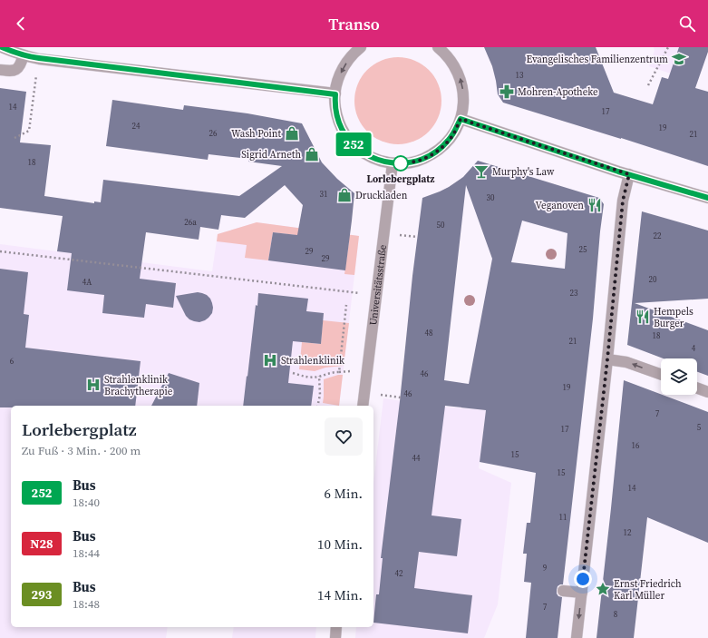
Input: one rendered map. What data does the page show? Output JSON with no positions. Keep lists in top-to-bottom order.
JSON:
{
  "streets": {
    "street": ["Universitätsstraße"]
  },
  "places": {
    "school or university": ["Evangelisches Familienzentrum"],
    "pharmacy": ["Mohren-Apotheke"],
    "shop": ["Wash Point", "Sigrid Arneth", "Druckladen"],
    "other": ["Lorlebergplatz"],
    "bar": ["Murphy's Law"],
    "restaurant": ["Veganoven", "Hempels Burger"],
    "hospital": ["Strahlenklinik", "Strahlenklinik Brachytherapie"],
    "place": ["Ernst Friedrich Karl Müller"]
  },
  "lines": ["bus line 252"],
  "house_numbers": [
    "13",
    "14",
    "17",
    "24",
    "19",
    "26",
    "21",
    "18",
    "31",
    "30",
    "26a",
    "50",
    "22",
    "25",
    "29",
    "29",
    "20",
    "4A",
    "23",
    "48",
    "18",
    "21",
    "4",
    "6",
    "46",
    "19",
    "46",
    "7",
    "5",
    "17",
    "16",
    "15",
    "44",
    "15",
    "14",
    "11",
    "12",
    "9",
    "42",
    "7",
    "8"
  ],
  "page": {
    "header": "Transo",
    "on_map": "252",
    "heading": ["Lorlebergplatz", "Zu Fuß · 3 Min. · 200 m"],
    "list": [
      {
        "mark": "252",
        "name": "Bus",
        "note": "18:40",
        "value": "6 Min."
      },
      {
        "mark": "N28",
        "name": "Bus",
        "note": "18:44",
        "value": "10 Min."
      },
      {
        "mark": "293",
        "name": "Bus",
        "note": "18:48",
        "value": "14 Min."
      }
    ]
  }
}
